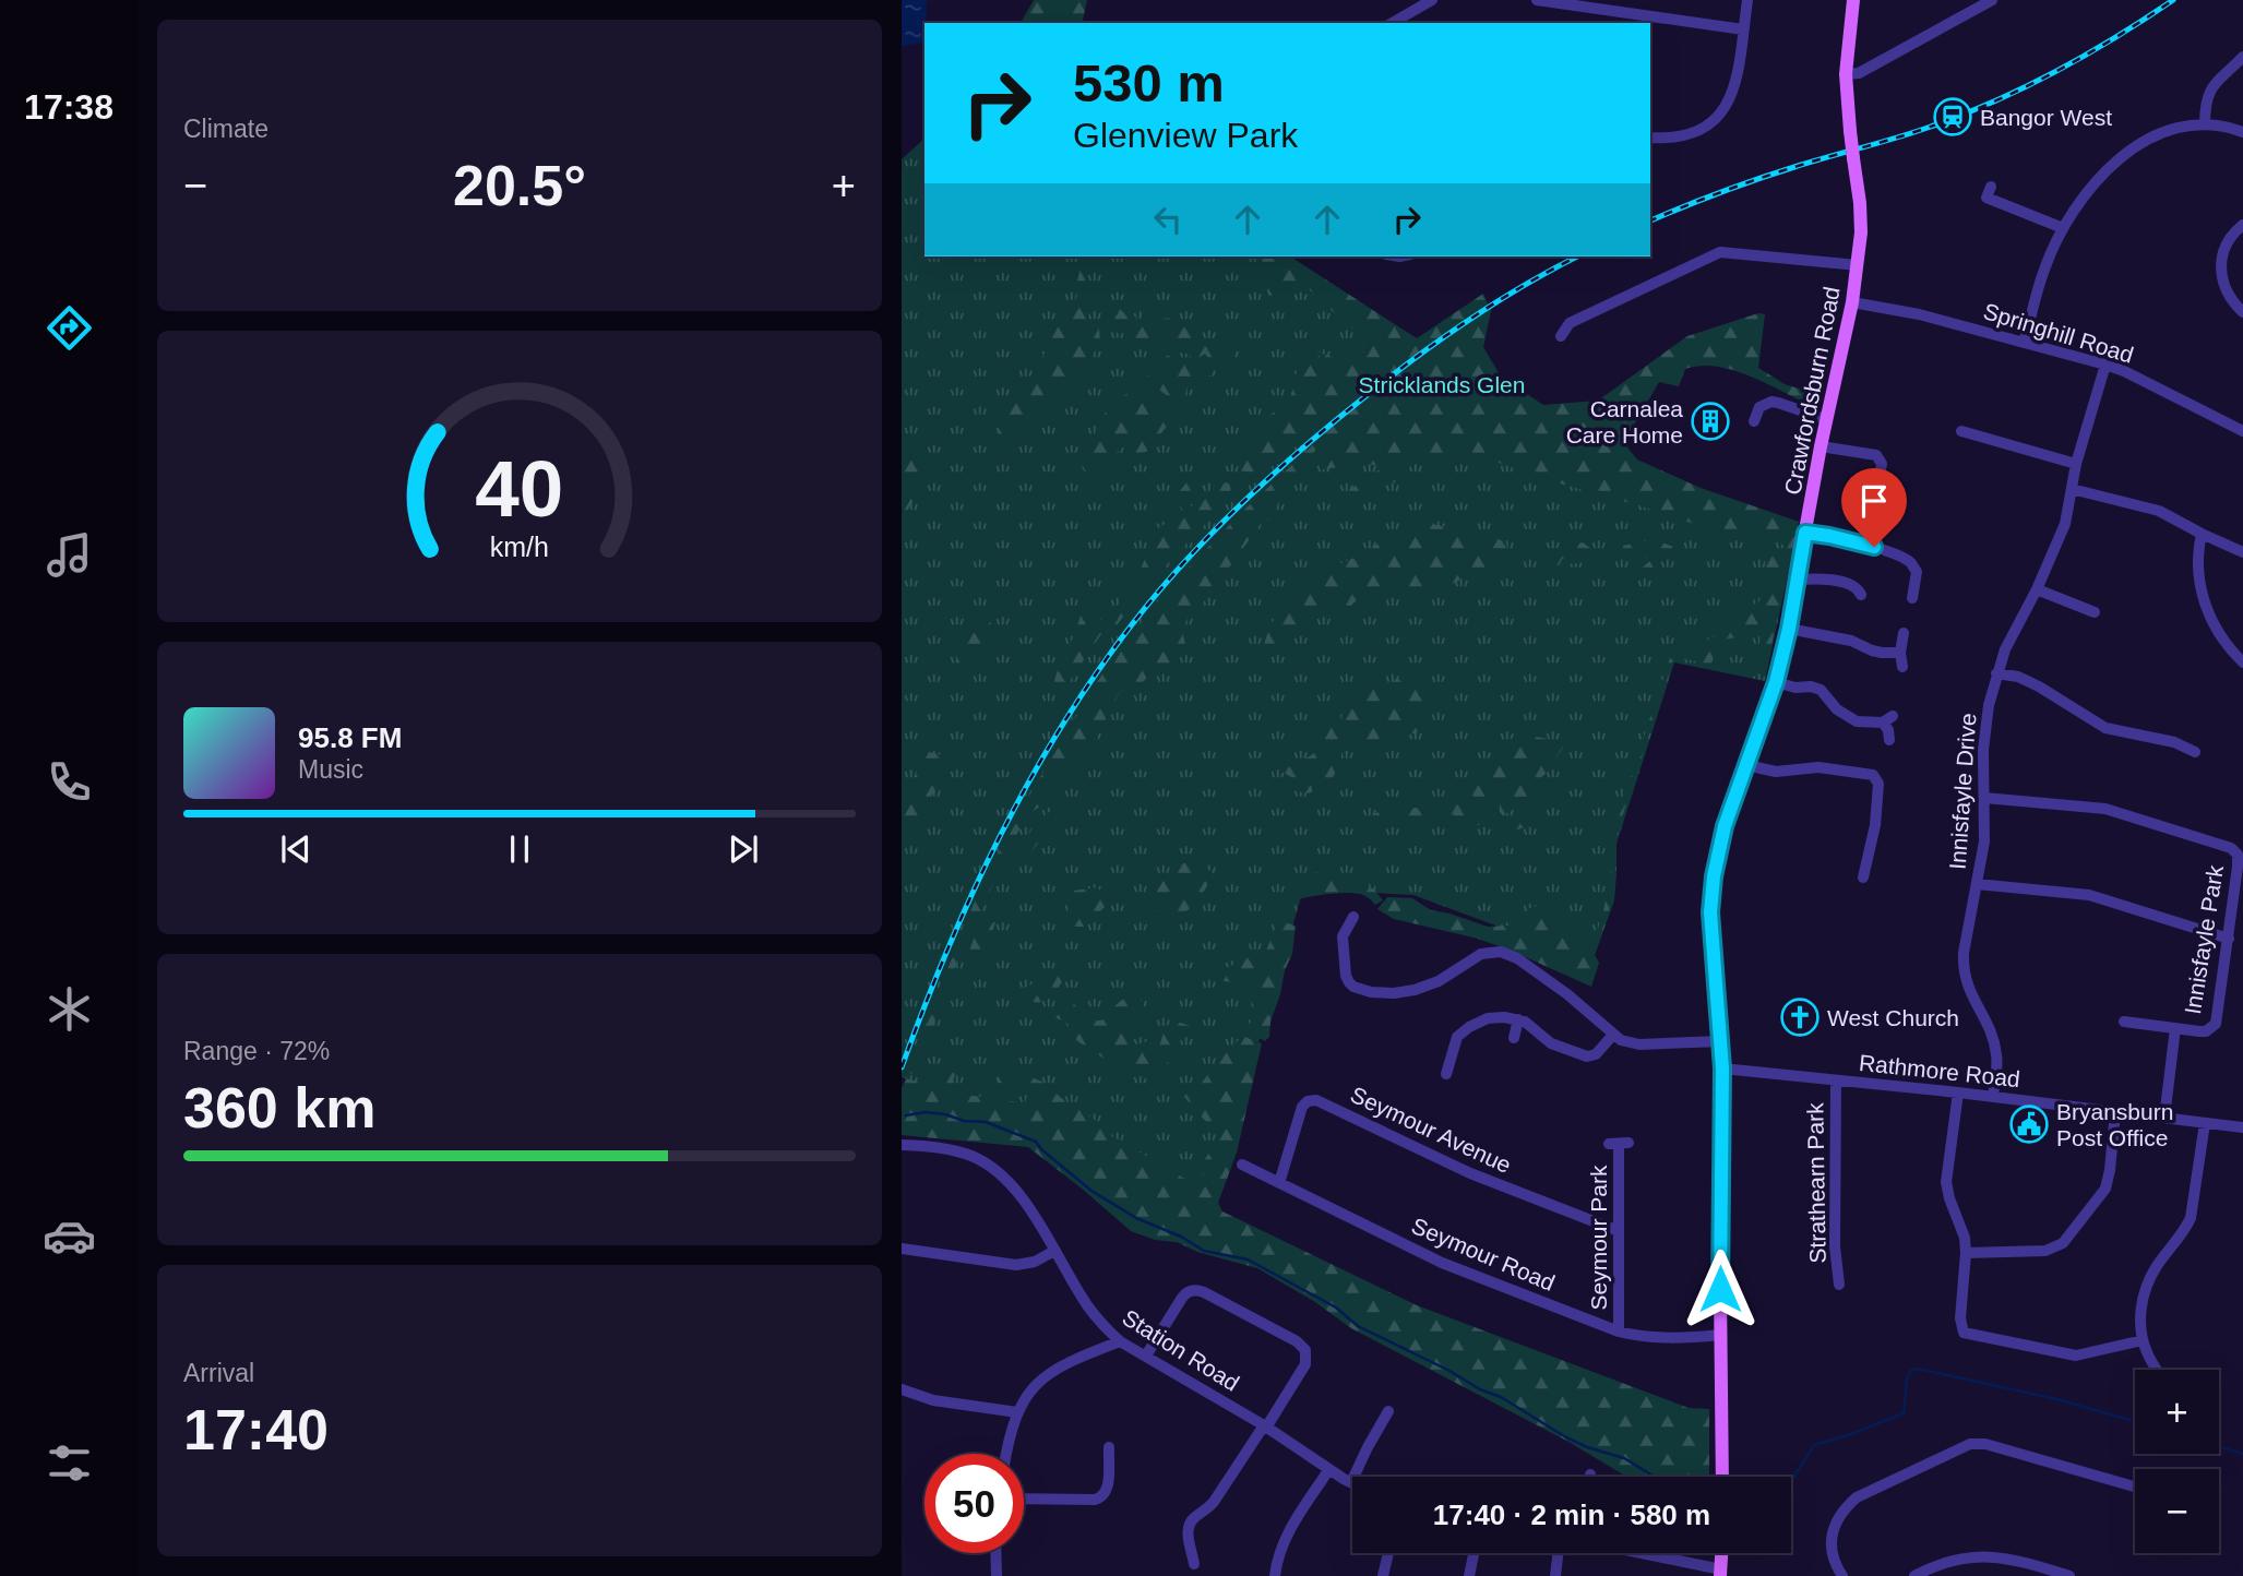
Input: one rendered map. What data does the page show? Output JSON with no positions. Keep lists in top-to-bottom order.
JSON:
{
  "streets": {
    "main road": ["Crawfordsburn Road"],
    "street": [
      "Springhill Road",
      "Innisfayle Drive",
      "Innisfayle Park",
      "Rathmore Road",
      "Seymour Avenue",
      "Strathearn Park",
      "Seymour Park",
      "Seymour Road",
      "Station Road"
    ]
  },
  "crossings": [
    ["Springhill Road", "Crawfordsburn Road"],
    ["Springhill Road", "Innisfayle Drive"],
    ["Crawfordsburn Road", "Rathmore Road"],
    ["Crawfordsburn Road", "Seymour Road"],
    ["Innisfayle Drive", "Innisfayle Park"],
    ["Innisfayle Drive", "Rathmore Road"],
    ["Innisfayle Park", "Rathmore Road"],
    ["Rathmore Road", "Strathearn Park"],
    ["Seymour Avenue", "Seymour Park"],
    ["Seymour Avenue", "Seymour Road"],
    ["Seymour Park", "Seymour Road"]
  ],
  "parks": ["Stricklands Glen"],
  "places": {
    "station": ["Bangor West"],
    "building": ["Carnalea Care Home"],
    "church": ["West Church"],
    "public building": ["Bryansburn Post Office"]
  },
  "page": {
    "tabs": "17:38",
    "tile": [
      "Climate",
      ["Range · 72%", "360 km"],
      ["Arrival", "17:40"]
    ],
    "turn": ["530 m", "Glenview Park"],
    "heat": ["−", "20.5°", "+"],
    "song": ["95.8 FM", "Music"],
    "map_buttons": ["+", "−"],
    "limit": "50",
    "trip": "17:40 · 2 min · 580 m",
    "gauge": ["40", "km/h"]
  }
}
